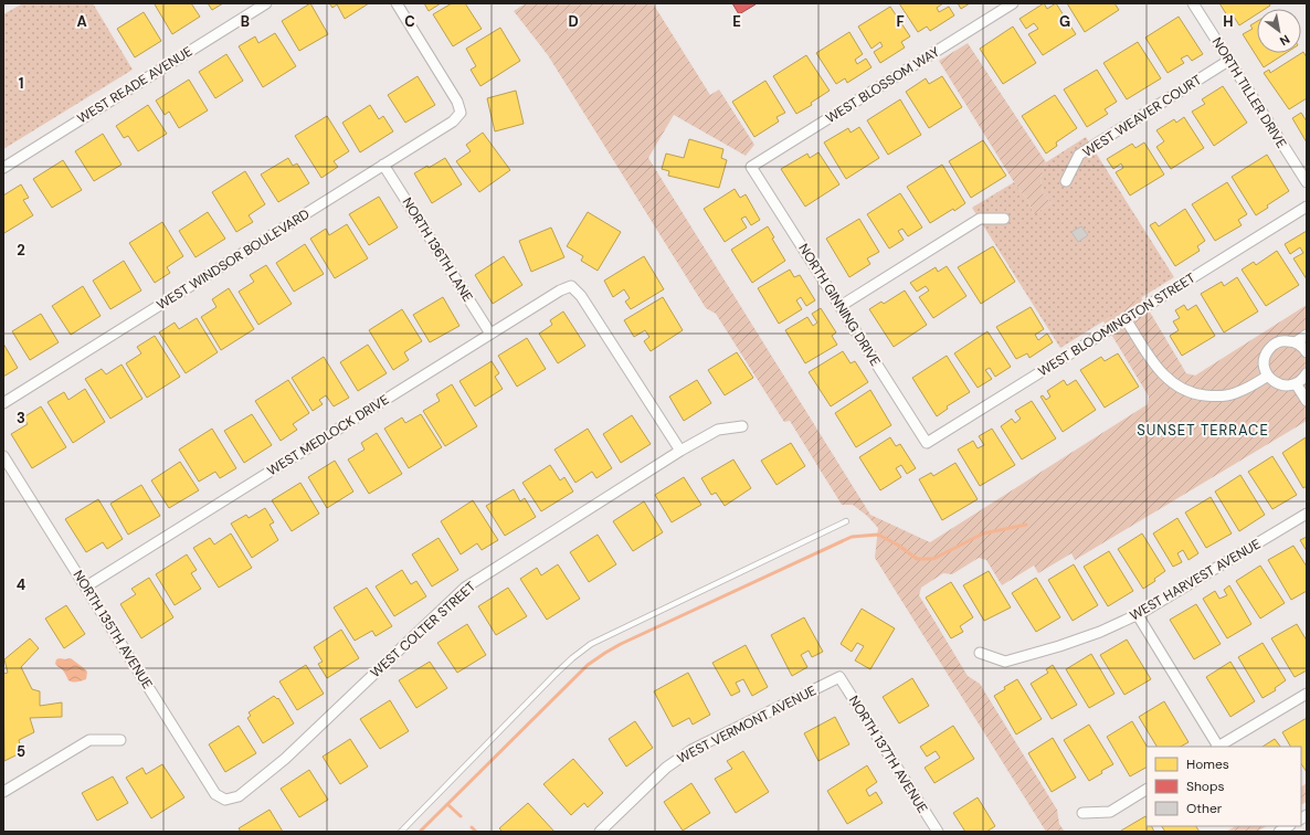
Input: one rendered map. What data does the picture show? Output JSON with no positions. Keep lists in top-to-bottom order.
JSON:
{
  "streets": {
    "street": [
      "WEST READE AVENUE",
      "WEST BLOSSOM WAY",
      "NORTH TILLER DRIVE",
      "WEST WEAVER COURT",
      "NORTH 136TH LANE",
      "WEST WINDSOR BOULEVARD",
      "NORTH GINNING DRIVE",
      "WEST BLOOMINGTON STREET",
      "WEST MEDLOCK DRIVE",
      "WEST HARVEST AVENUE",
      "NORTH 135TH AVENUE",
      "WEST COLTER STREET",
      "WEST VERMONT AVENUE",
      "NORTH 137TH AVENUE"
    ]
  },
  "crossings": [
    ["WEST BLOSSOM WAY", "NORTH GINNING DRIVE"],
    ["NORTH TILLER DRIVE", "WEST WEAVER COURT"],
    ["NORTH 136TH LANE", "WEST WINDSOR BOULEVARD"],
    ["NORTH 136TH LANE", "WEST MEDLOCK DRIVE"],
    ["NORTH GINNING DRIVE", "WEST BLOOMINGTON STREET"],
    ["WEST MEDLOCK DRIVE", "NORTH 135TH AVENUE"],
    ["WEST MEDLOCK DRIVE", "WEST COLTER STREET"],
    ["NORTH 135TH AVENUE", "WEST COLTER STREET"],
    ["WEST VERMONT AVENUE", "NORTH 137TH AVENUE"]
  ],
  "districts": ["SUNSET TERRACE"],
  "legend": ["Homes", "Shops", "Other"],
  "north": "bottom right",
  "grid": {
    "columns": [
      "A",
      "B",
      "C",
      "D",
      "E",
      "F",
      "G",
      "H"
    ],
    "rows": [
      "1",
      "2",
      "3",
      "4",
      "5"
    ]
  }
}
